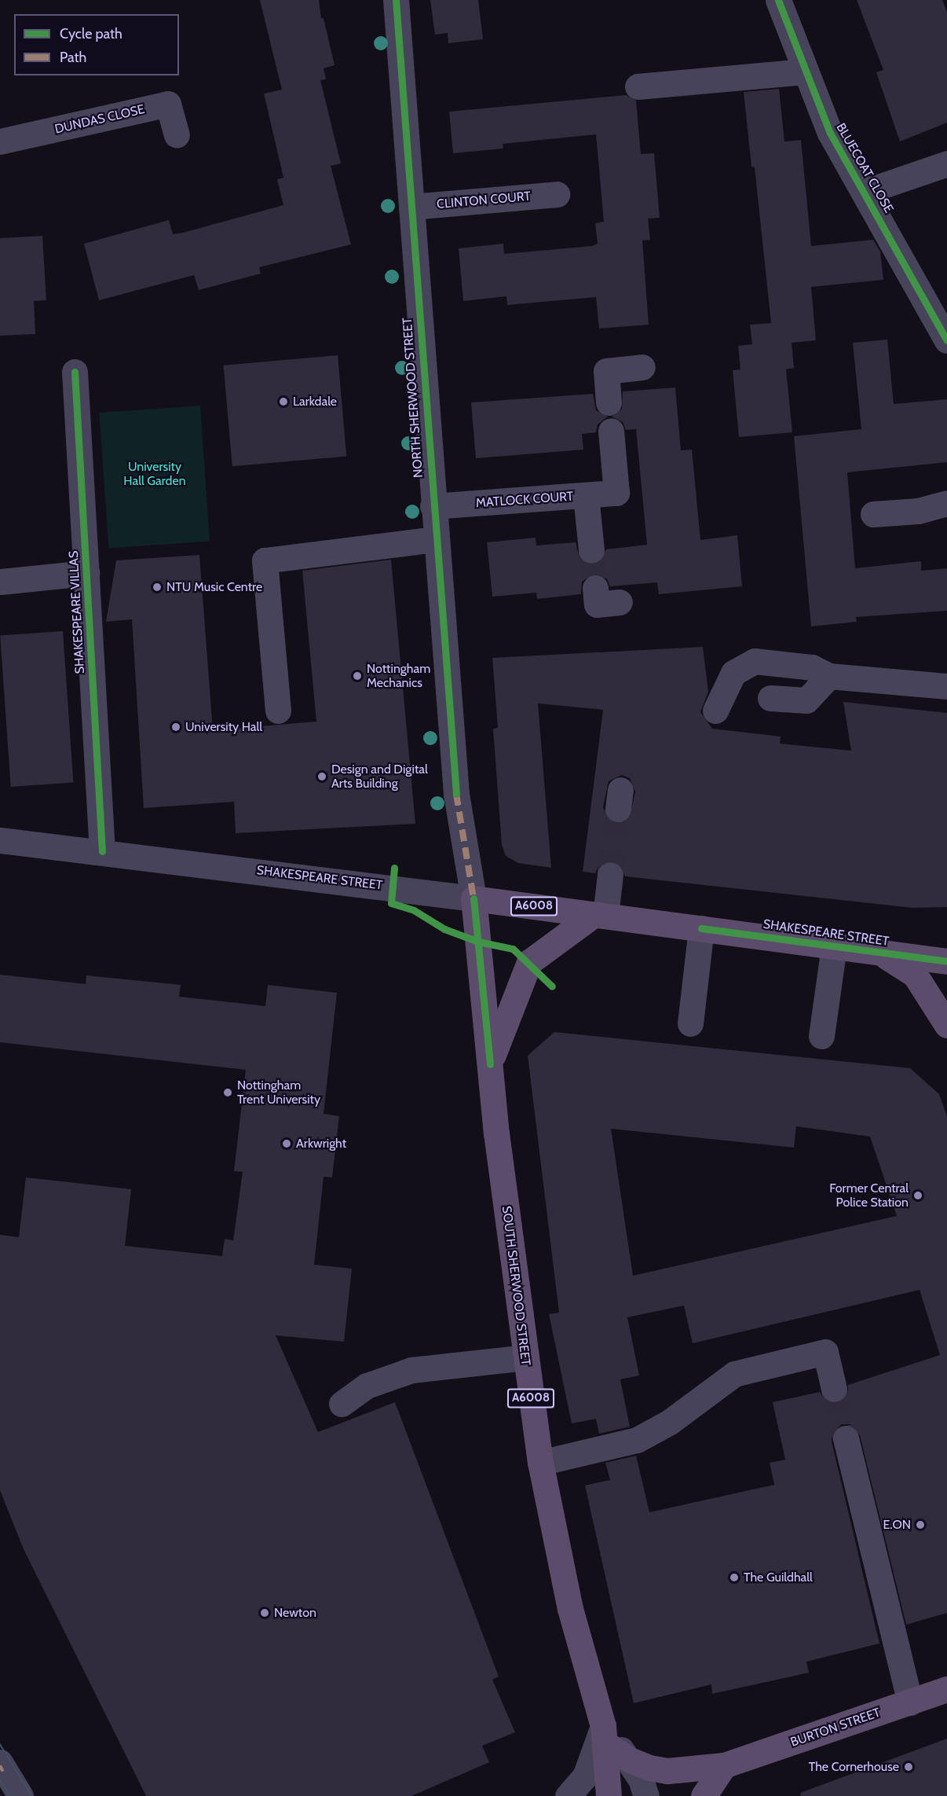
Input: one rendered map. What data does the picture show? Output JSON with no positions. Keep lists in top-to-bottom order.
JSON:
{
  "streets": {
    "main road": [
      "SHAKESPEARE STREET",
      "A6008",
      "SOUTH SHERWOOD STREET",
      "BURTON STREET"
    ],
    "street": [
      "DUNDAS CLOSE",
      "BLUECOAT CLOSE",
      "CLINTON COURT",
      "NORTH SHERWOOD STREET",
      "MATLOCK COURT",
      "SHAKESPEARE VILLAS"
    ]
  },
  "crossings": [
    ["CLINTON COURT", "NORTH SHERWOOD STREET"],
    ["NORTH SHERWOOD STREET", "MATLOCK COURT"],
    ["NORTH SHERWOOD STREET", "SHAKESPEARE STREET"],
    ["NORTH SHERWOOD STREET", "SOUTH SHERWOOD STREET"],
    ["SHAKESPEARE VILLAS", "SHAKESPEARE STREET"],
    ["SHAKESPEARE STREET", "A6008"],
    ["SHAKESPEARE STREET", "SOUTH SHERWOOD STREET"],
    ["SOUTH SHERWOOD STREET", "BURTON STREET"]
  ],
  "parks": ["University Hall Garden"],
  "places": [
    "Larkdale",
    "NTU Music Centre",
    "Nottingham Mechanics",
    "University Hall",
    "Design and Digital Arts Building",
    "Nottingham Trent University",
    "Arkwright",
    "Former Central Police Station",
    "E.ON",
    "The Guildhall",
    "Newton",
    "The Cornerhouse"
  ],
  "legend": ["Cycle path", "Path"]
}
